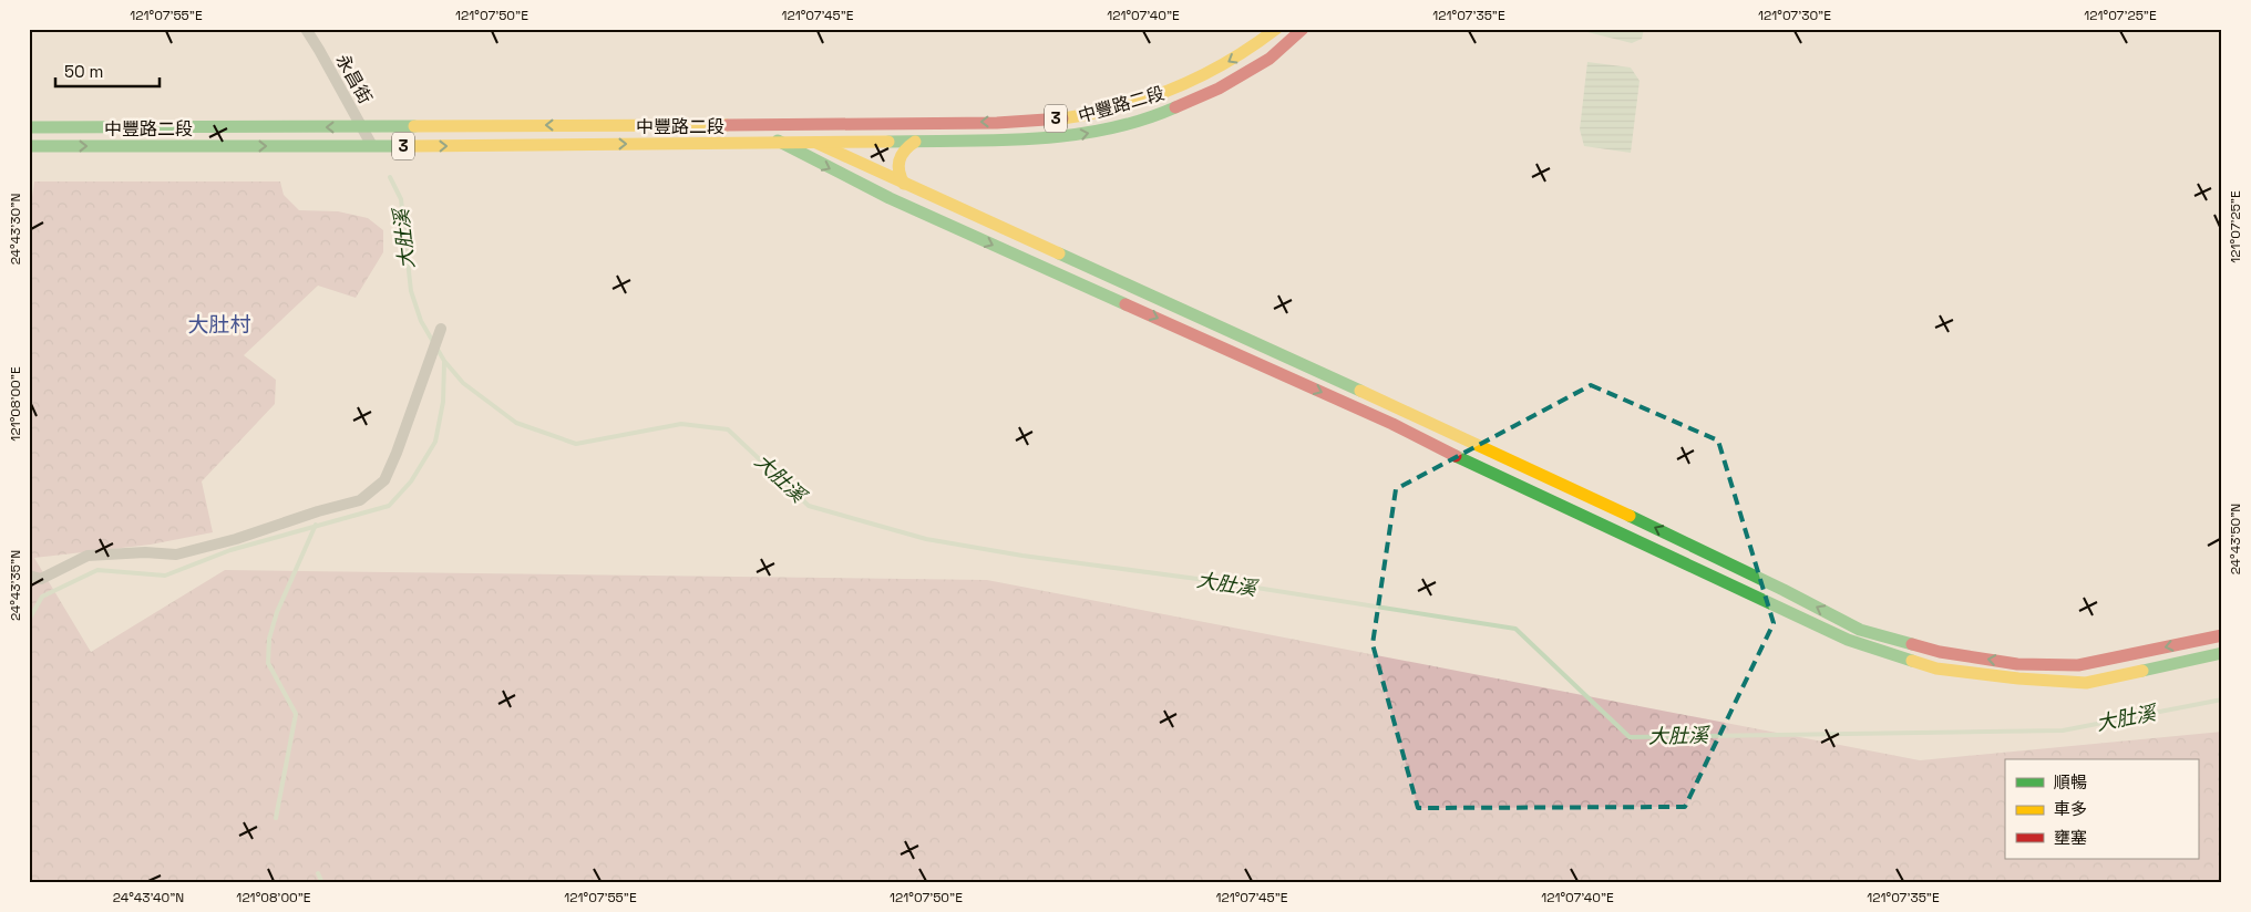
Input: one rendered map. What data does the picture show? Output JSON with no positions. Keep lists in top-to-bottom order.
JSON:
{
  "streets": {
    "main road": ["中豐路二段", "3"],
    "street": ["永昌街"]
  },
  "crossings": [
    ["永昌街", "中豐路二段"]
  ],
  "districts": ["大肚村"],
  "water": ["大肚溪"],
  "legend": ["順暢", "車多", "壅塞"],
  "scale_bar": "50 m",
  "coordinates": [
    "121°07'55\"E",
    "121°07'50\"E",
    "121°07'45\"E",
    "121°07'40\"E",
    "121°07'35\"E",
    "121°07'30\"E",
    "121°07'25\"E",
    "24°43'30\"N",
    "121°08'00\"E",
    "24°43'50\"N",
    "24°43'35\"N",
    "24°43'40\"N"
  ]
}
